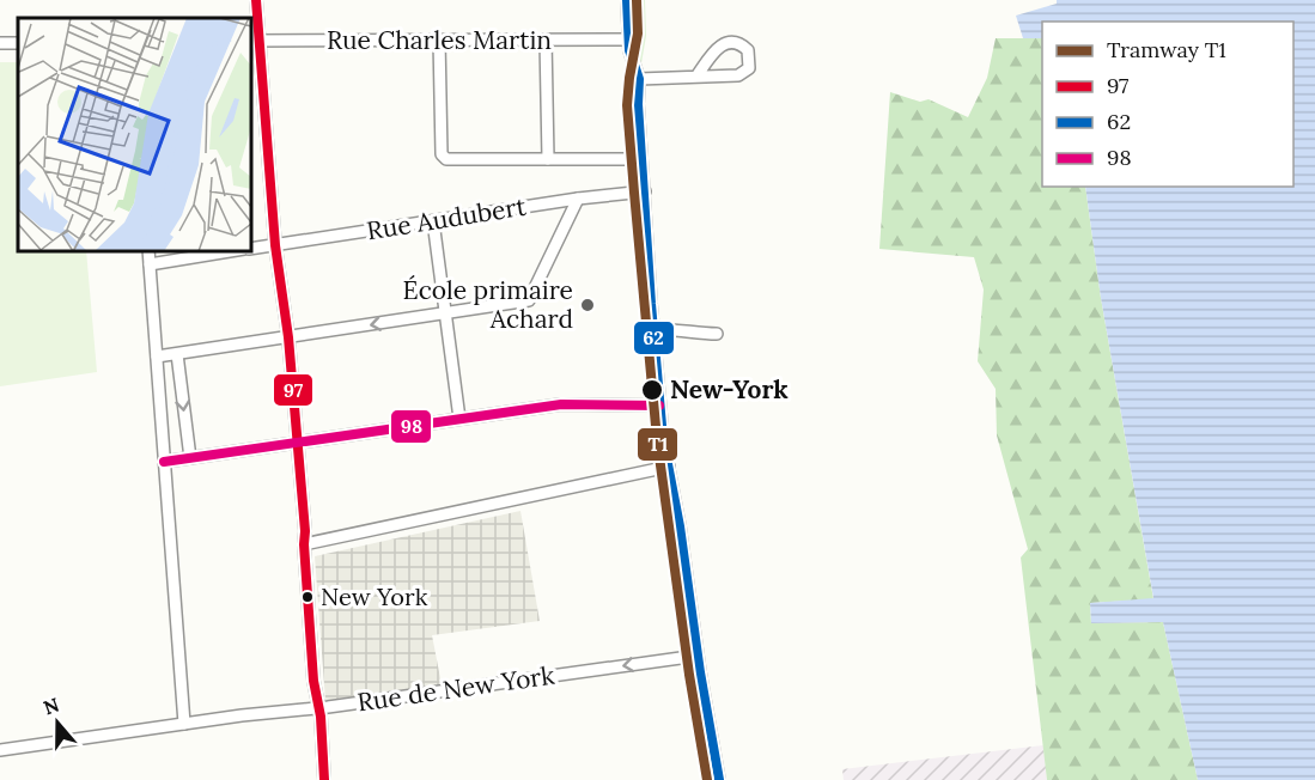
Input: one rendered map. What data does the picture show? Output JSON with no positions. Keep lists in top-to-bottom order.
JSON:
{
  "streets": {
    "street": ["Rue Charles Martin", "Rue Audubert", "Rue de New York"]
  },
  "one_way": ["Rue de New York"],
  "places": ["École primaire Achard", "New-York", "New York"],
  "lines": [
    "tram line T1",
    "transit line 97",
    "transit line 62",
    "transit line 98"
  ],
  "legend": [
    "Tramway T1",
    "97",
    "62",
    "98"
  ],
  "north": "top"
}
